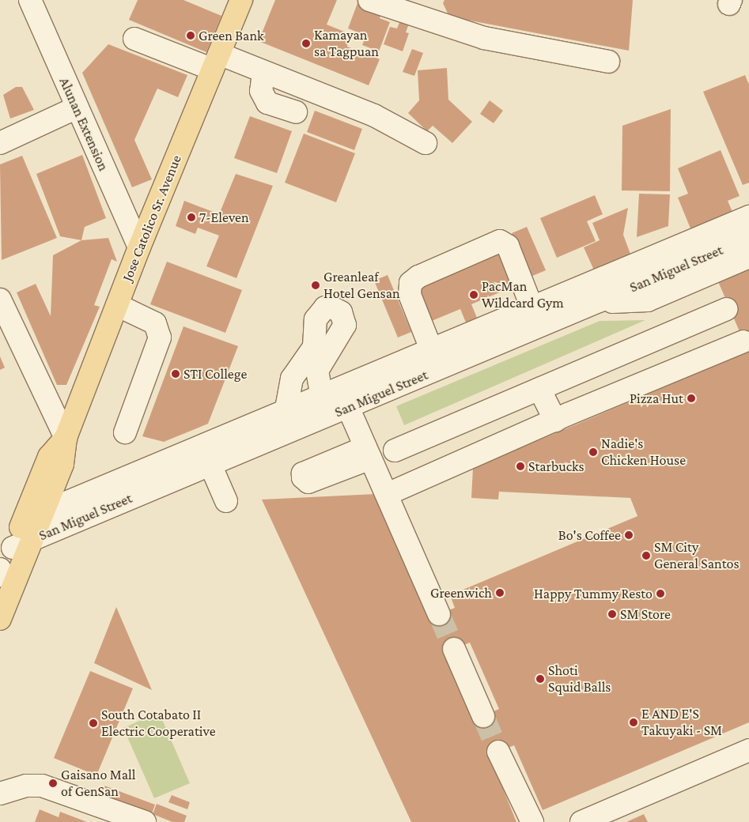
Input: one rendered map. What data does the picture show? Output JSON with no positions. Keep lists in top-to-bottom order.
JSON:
{
  "streets": {
    "main road": ["Jose Catolico Sr. Avenue"],
    "street": ["Alunan Extension", "San Miguel Street"]
  },
  "crossings": [
    ["Alunan Extension", "Jose Catolico Sr. Avenue"],
    ["Jose Catolico Sr. Avenue", "San Miguel Street"]
  ],
  "places": [
    "Green Bank",
    "Kamayan sa Tagpuan",
    "7-Eleven",
    "Greanleaf Hotel Gensan",
    "PacMan Wildcard Gym",
    "STI College",
    "Pizza Hut",
    "Nadie's Chicken House",
    "Starbucks",
    "Bo's Coffee",
    "SM City General Santos",
    "Greenwich",
    "Happy Tummy Resto",
    "SM Store",
    "Shoti Squid Balls",
    "E AND E'S Takuyaki - SM",
    "South Cotabato II Electric Cooperative",
    "Gaisano Mall of GenSan"
  ]
}
